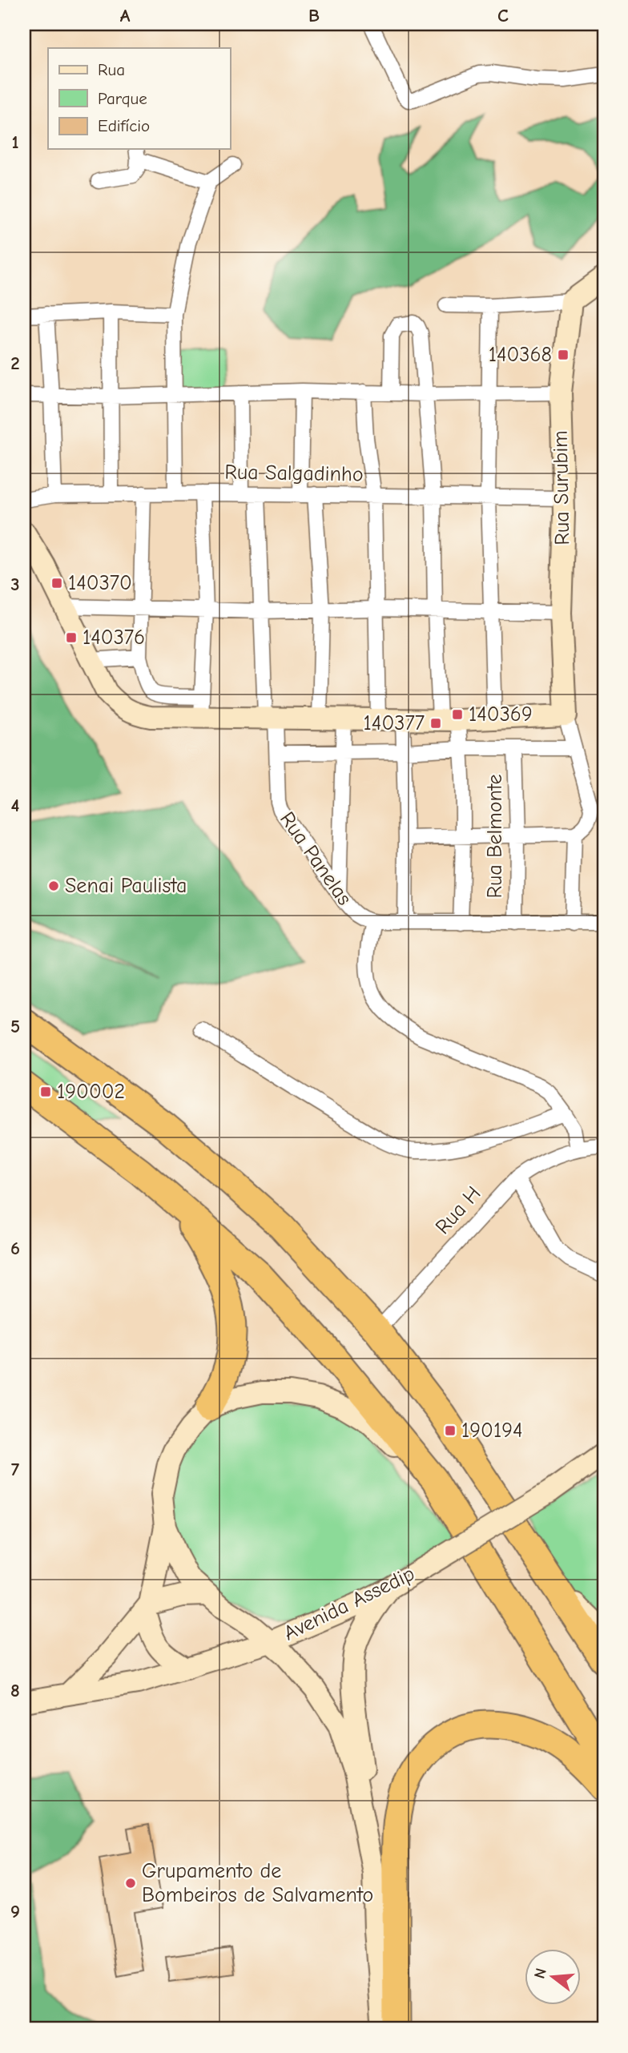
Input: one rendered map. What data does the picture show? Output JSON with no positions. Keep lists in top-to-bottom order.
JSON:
{
  "streets": {
    "main road": ["Rua Surubim", "Avenida Assedip"],
    "street": [
      "Rua Salgadinho",
      "Rua Belmonte",
      "Rua Panelas",
      "Rua H"
    ]
  },
  "crossings": [
    ["Rua Salgadinho", "Rua Surubim"],
    ["Rua Salgadinho", "Rua Panelas"],
    ["Rua Belmonte", "Rua Panelas"]
  ],
  "places": {
    "transit": [
      "140368",
      "140370",
      "140376",
      "140369",
      "140377",
      "190002",
      "190194"
    ],
    "other": ["Senai Paulista", "Grupamento de Bombeiros de Salvamento"]
  },
  "legend": ["Rua", "Parque", "Edifício"],
  "north": "left",
  "grid": {
    "columns": ["A", "B", "C"],
    "rows": [
      "1",
      "2",
      "3",
      "4",
      "5",
      "6",
      "7",
      "8",
      "9"
    ]
  }
}
